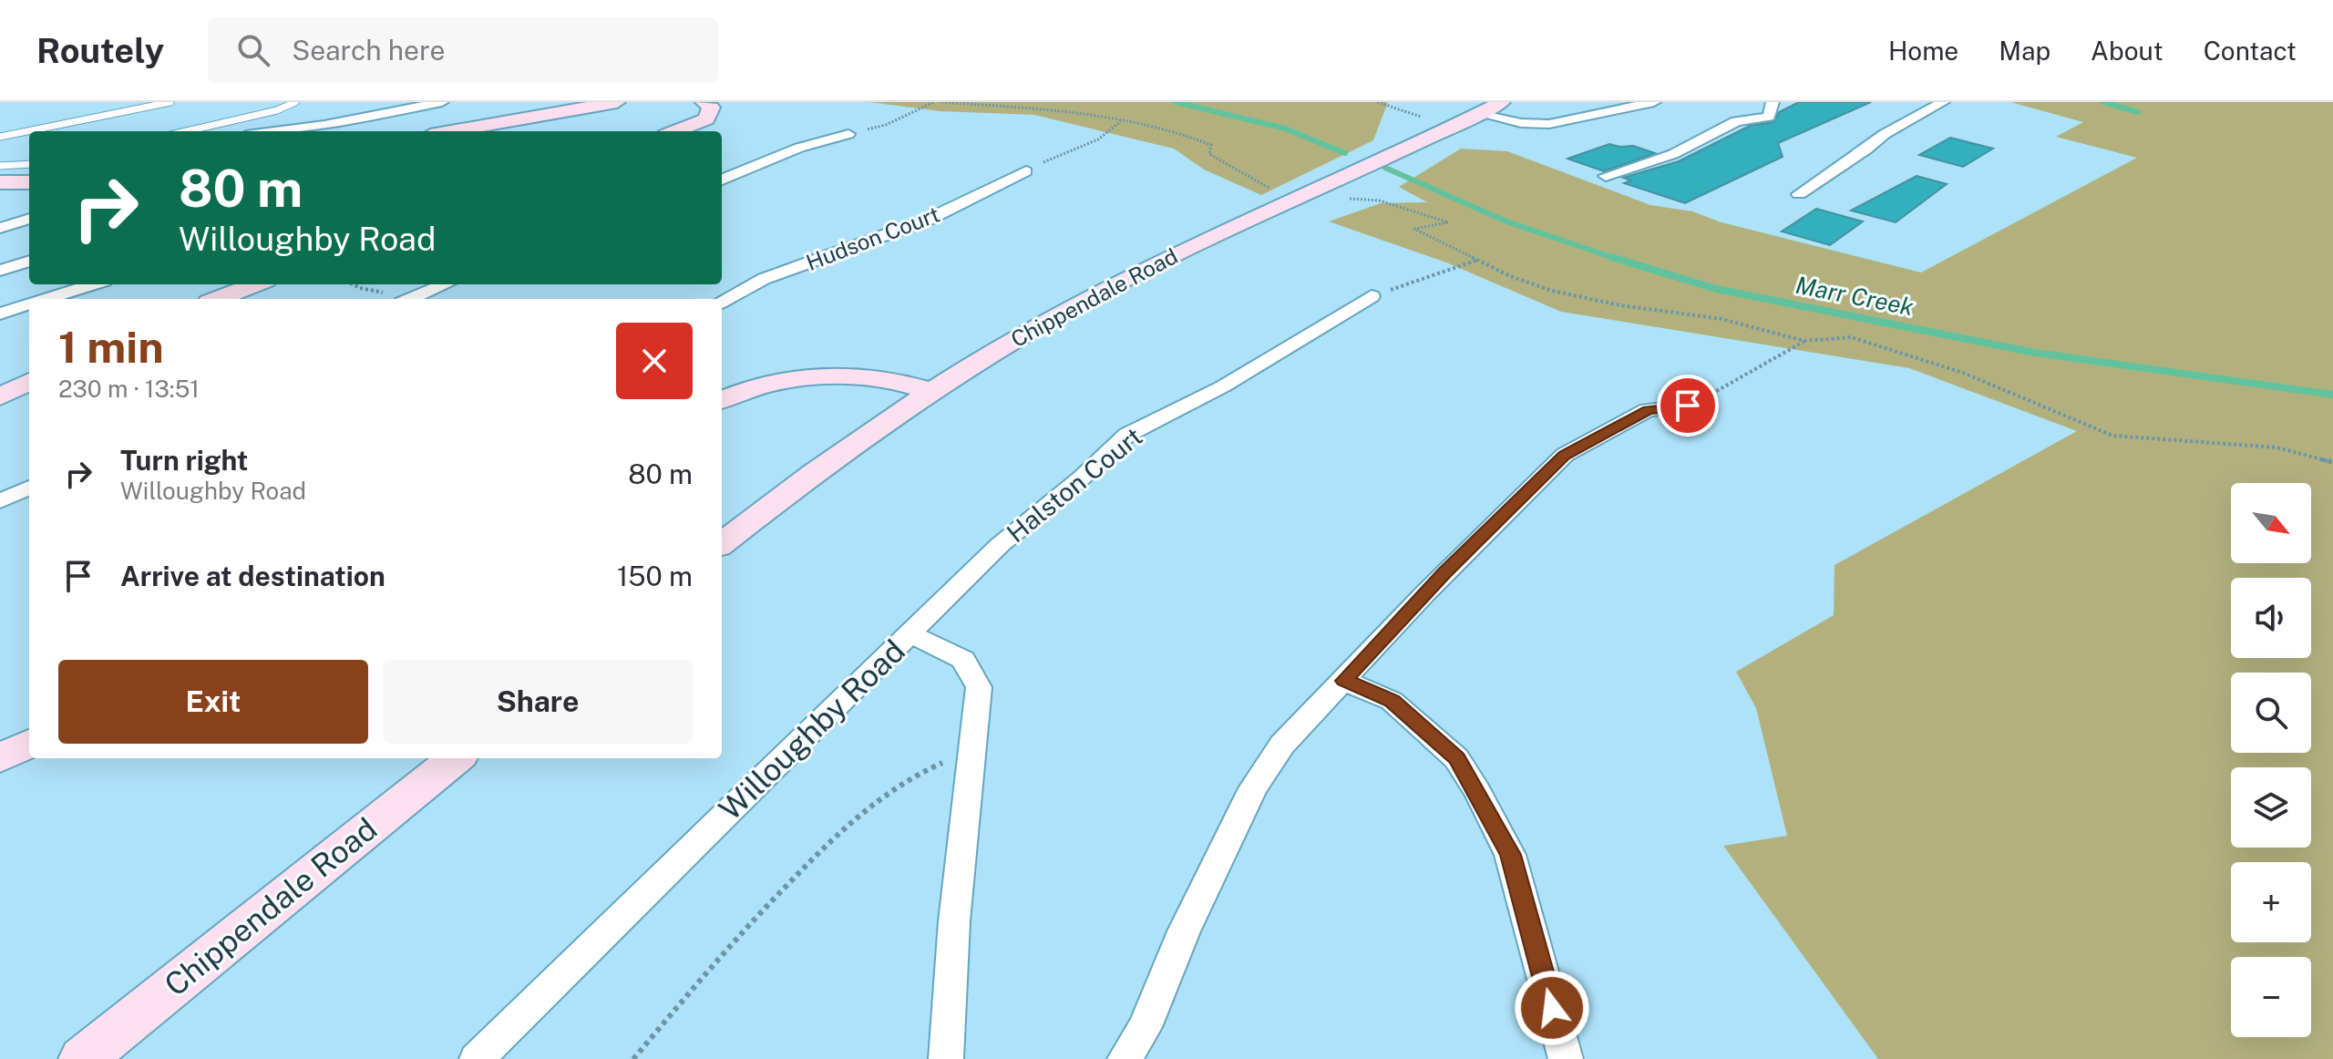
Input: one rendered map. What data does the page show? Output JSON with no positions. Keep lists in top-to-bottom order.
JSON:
{
  "streets": {
    "street": [
      "Hudson Court",
      "Chippendale Road",
      "Halston Court",
      "Willoughby Road"
    ]
  },
  "crossings": [
    ["Halston Court", "Willoughby Road"]
  ],
  "water": ["Marr Creek"],
  "north": "bottom right",
  "page": {
    "header": "Routely",
    "search": "Search here",
    "nav": [
      "Home",
      "Map",
      "About",
      "Contact"
    ],
    "turn": ["80 m", "Willoughby Road"],
    "heading": ["1 min", "230 m · 13:51"],
    "list": [
      {
        "name": "Turn right",
        "note": "Willoughby Road",
        "value": "80 m"
      },
      {
        "name": "Arrive at destination",
        "value": "150 m"
      }
    ],
    "map_buttons": ["+", "−"],
    "buttons": ["Exit", "Share"]
  }
}
